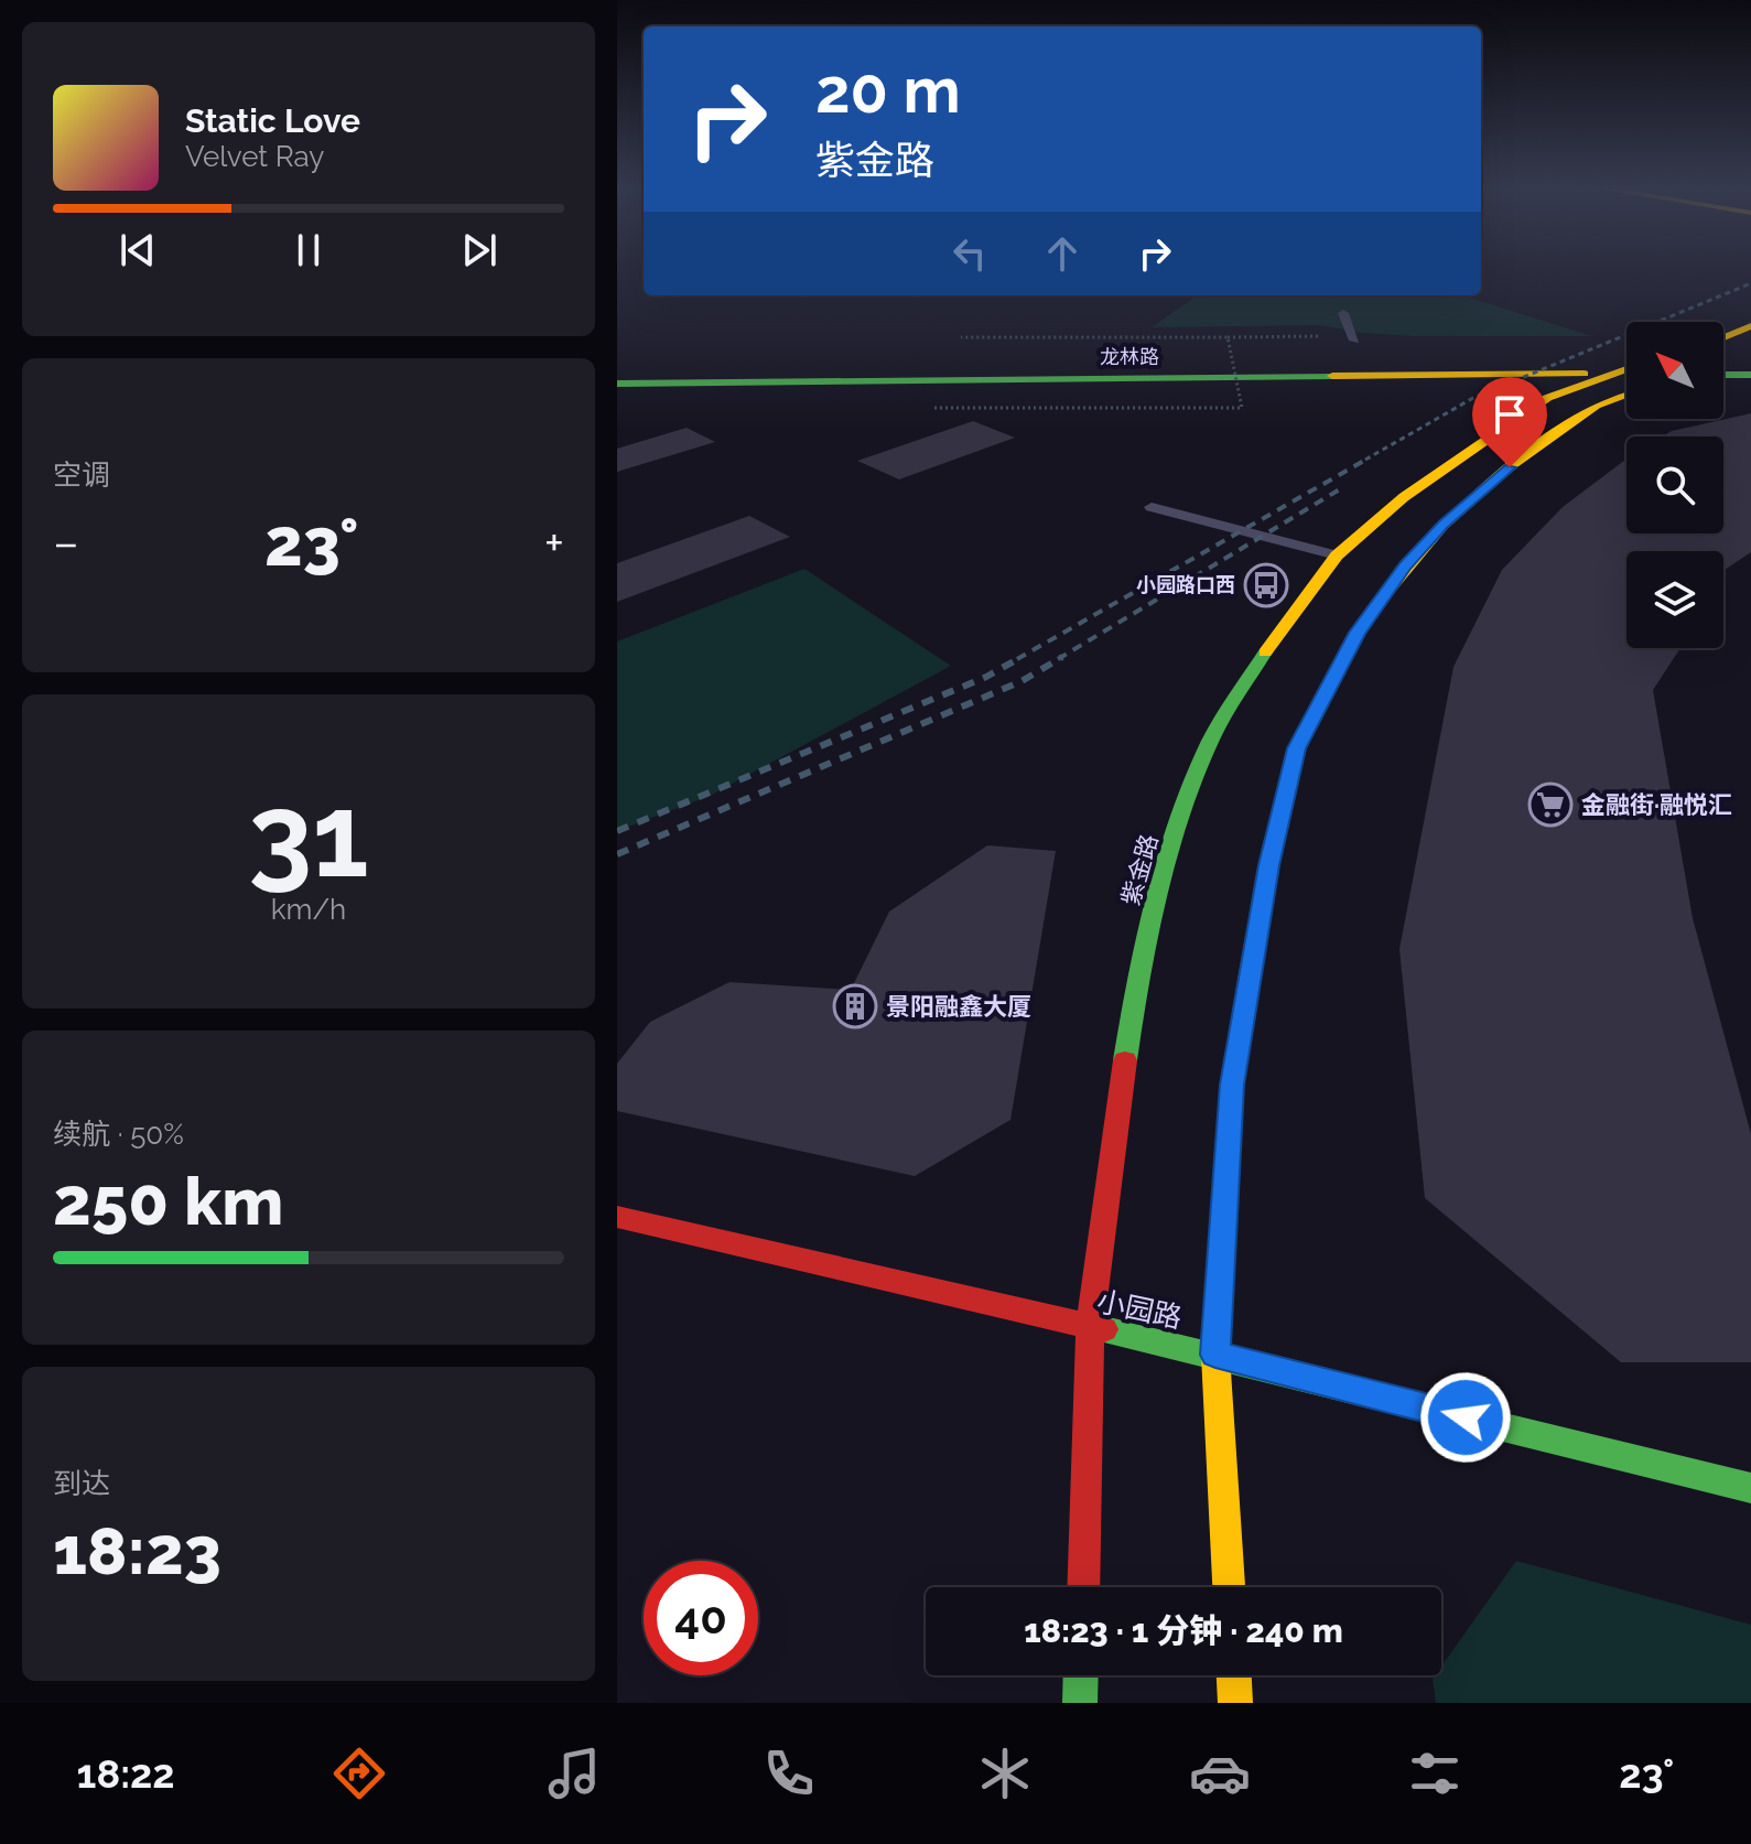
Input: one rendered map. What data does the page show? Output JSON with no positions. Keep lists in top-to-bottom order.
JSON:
{
  "streets": {
    "main road": ["龙林路", "紫金路", "小园路"]
  },
  "crossings": [
    ["龙林路", "紫金路"],
    ["紫金路", "小园路"]
  ],
  "places": {
    "bus stop": ["小园路口西"],
    "supermarket": ["金融街·融悦汇"],
    "building": ["景阳融鑫大厦"]
  },
  "north": "top left",
  "page": {
    "turn": ["20 m", "紫金路"],
    "song": ["Static Love", "Velvet Ray"],
    "tile": [
      "空调",
      ["31", "km/h"],
      ["续航 · 50%", "250 km"],
      ["到达", "18:23"]
    ],
    "heat": ["−", "23°", "+"],
    "limit": "40",
    "trip": "18:23 · 1 分钟 · 240 m",
    "tabs": ["18:22", "23°"]
  }
}
